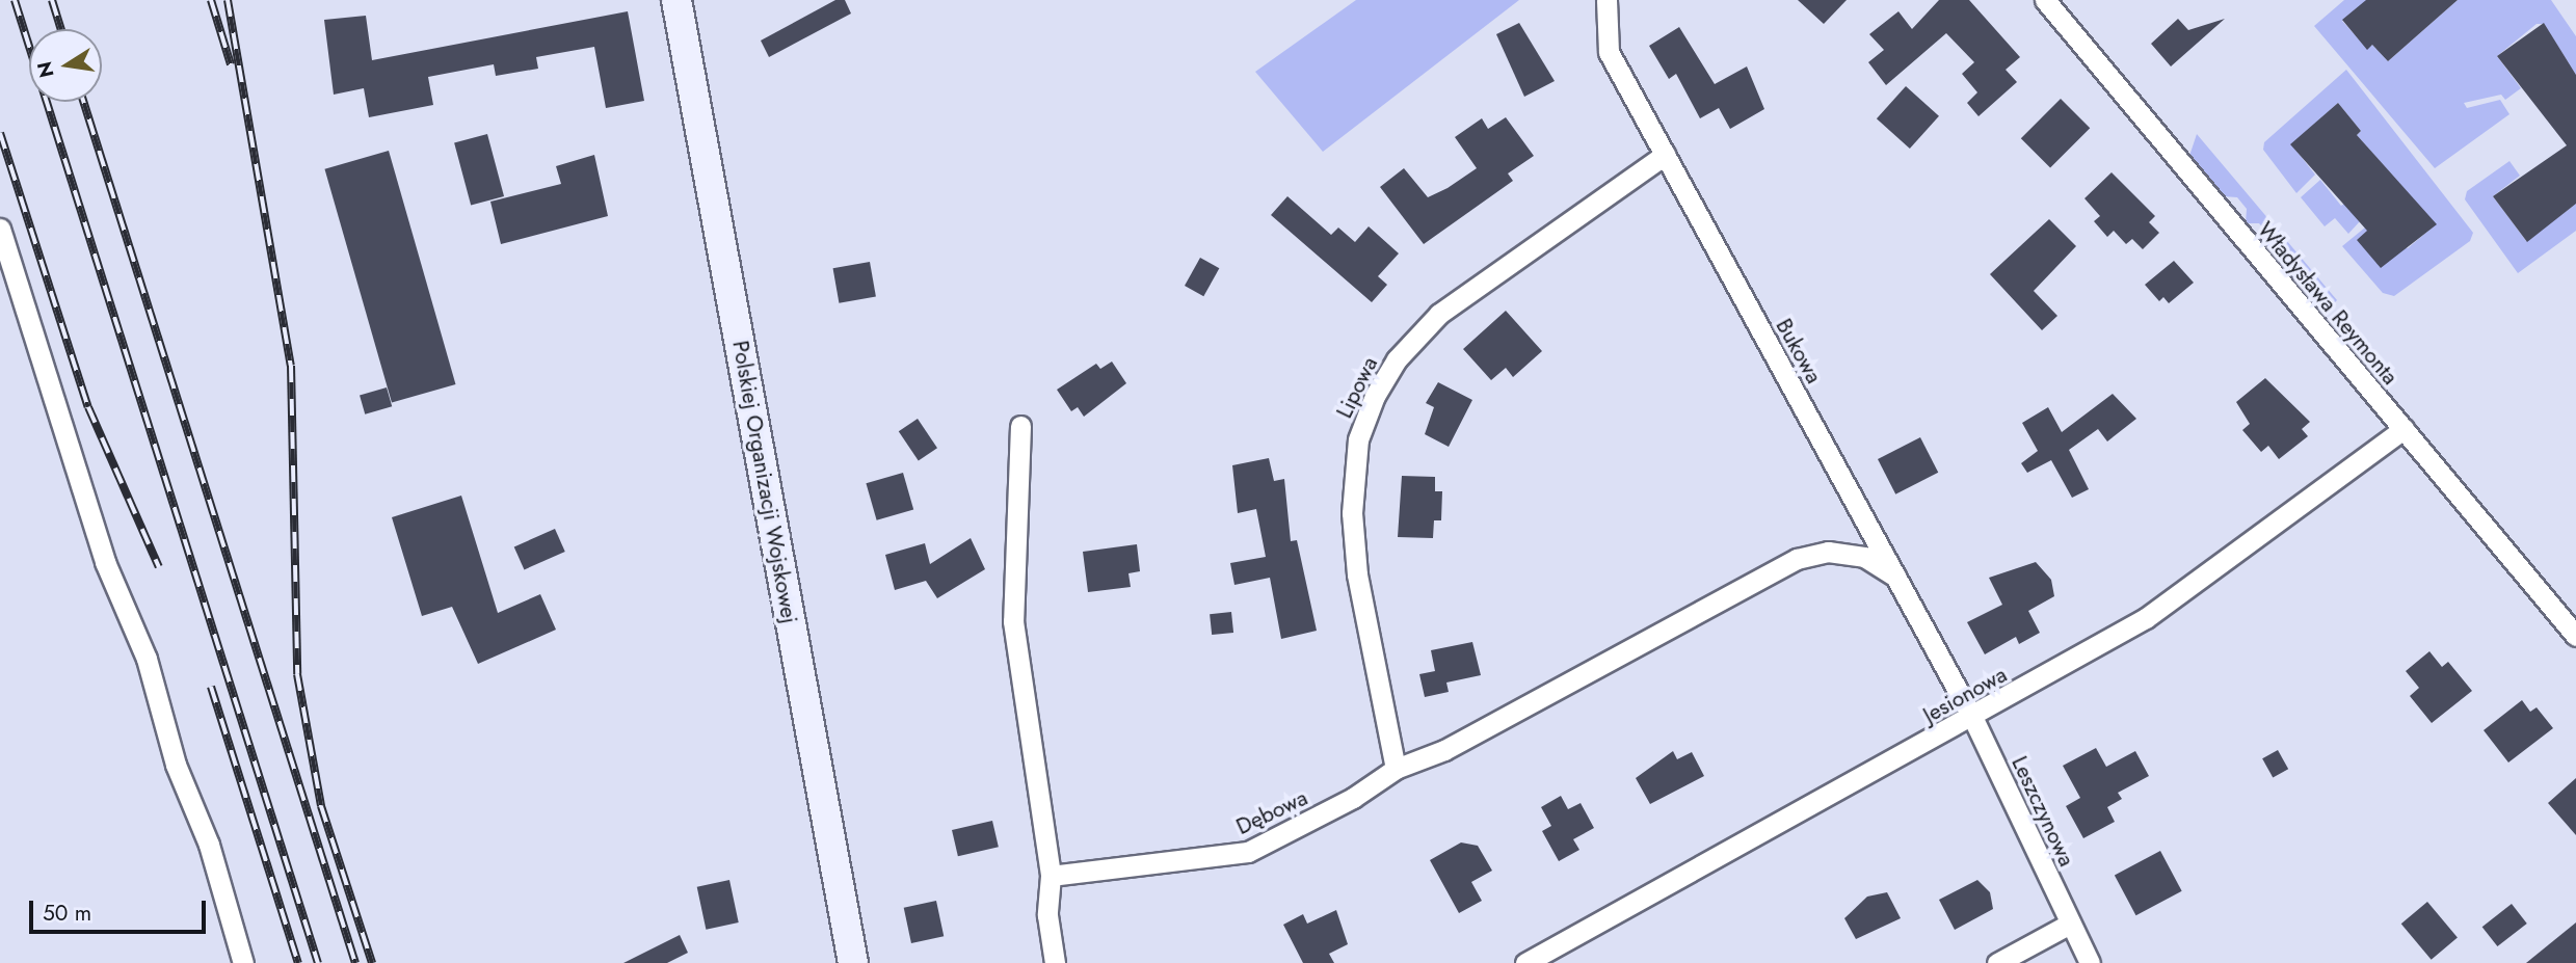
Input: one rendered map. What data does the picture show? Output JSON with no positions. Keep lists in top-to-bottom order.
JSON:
{
  "streets": {
    "main road": ["Polskiej Organizacji Wojskowej"],
    "street": [
      "Władysława Reymonta",
      "Bukowa",
      "Lipowa",
      "Jesionowa",
      "Leszczynowa",
      "Dębowa"
    ]
  },
  "crossings": [
    ["Władysława Reymonta", "Jesionowa"],
    ["Bukowa", "Lipowa"],
    ["Bukowa", "Jesionowa"],
    ["Bukowa", "Leszczynowa"],
    ["Bukowa", "Dębowa"],
    ["Lipowa", "Dębowa"],
    ["Jesionowa", "Leszczynowa"]
  ],
  "scale_bar": "50 m",
  "north": "left"
}
